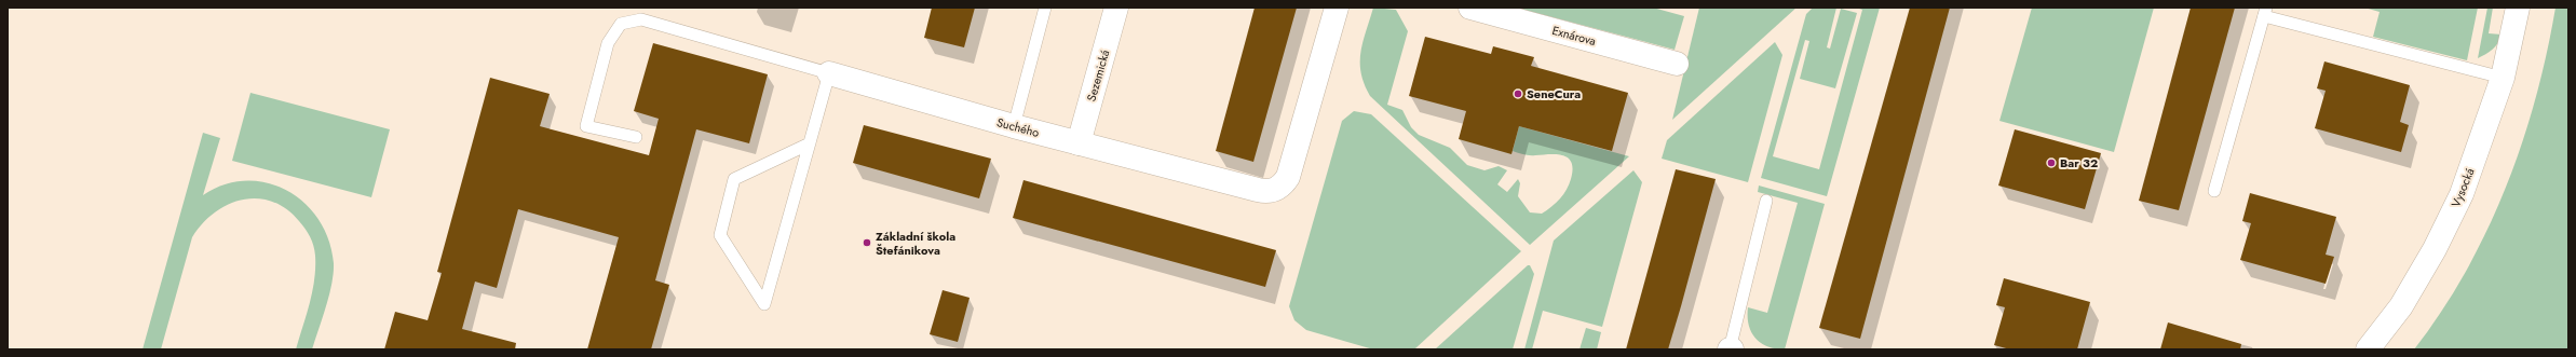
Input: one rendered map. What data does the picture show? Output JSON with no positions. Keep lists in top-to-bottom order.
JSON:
{
  "streets": {
    "street": [
      "Exnárova",
      "Sezemická",
      "Suchého",
      "Vysocká"
    ]
  },
  "crossings": [
    ["Sezemická", "Suchého"]
  ],
  "places": ["SeneCura", "Bar 32", "Základní škola Štefánikova"]
}
